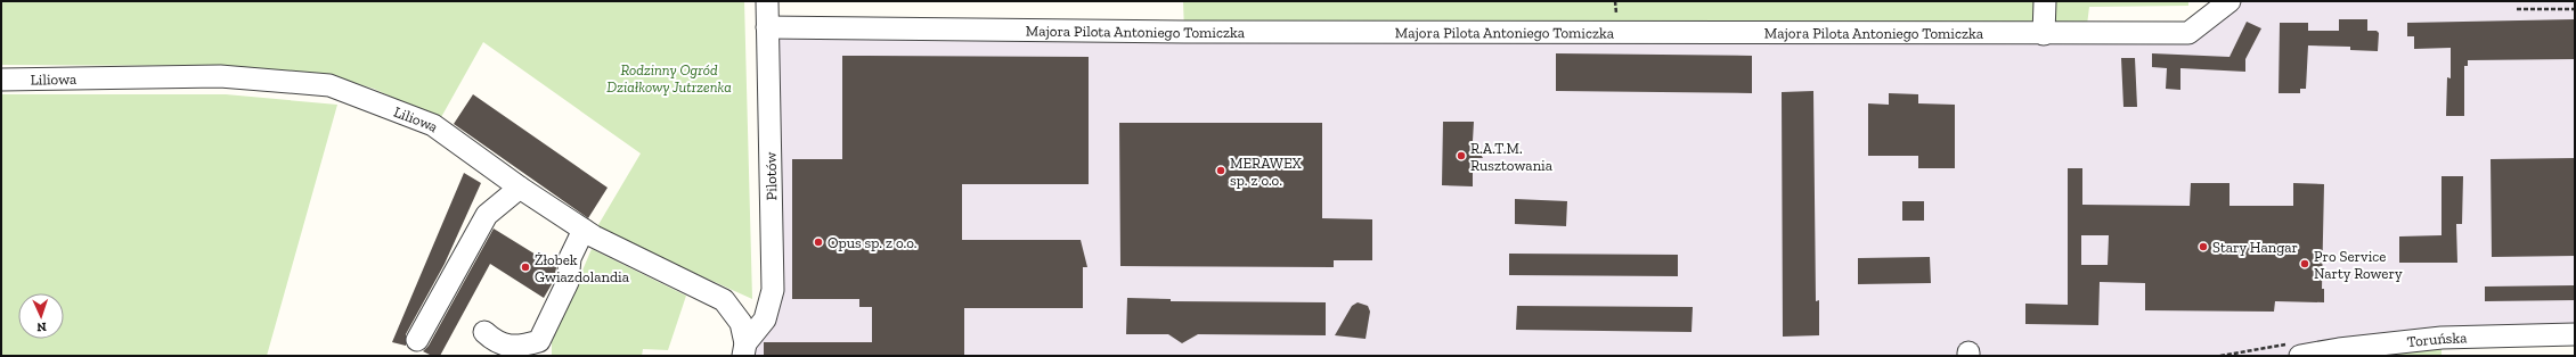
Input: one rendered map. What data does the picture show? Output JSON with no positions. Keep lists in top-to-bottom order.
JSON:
{
  "streets": {
    "street": [
      "Majora Pilota Antoniego Tomiczka",
      "Liliowa",
      "Pilotów",
      "Toruńska"
    ]
  },
  "crossings": [
    ["Majora Pilota Antoniego Tomiczka", "Pilotów"],
    ["Liliowa", "Pilotów"]
  ],
  "parks": ["Rodzinny Ogród Działkowy Jutrzenka"],
  "places": [
    "R.A.T.M. Rusztowania",
    "MERAWEX sp. z o.o.",
    "Opus sp. z o.o.",
    "Stary Hangar",
    "Pro Service Narty Rowery",
    "Żłobek Gwiazdolandia"
  ],
  "north": "bottom"
}
